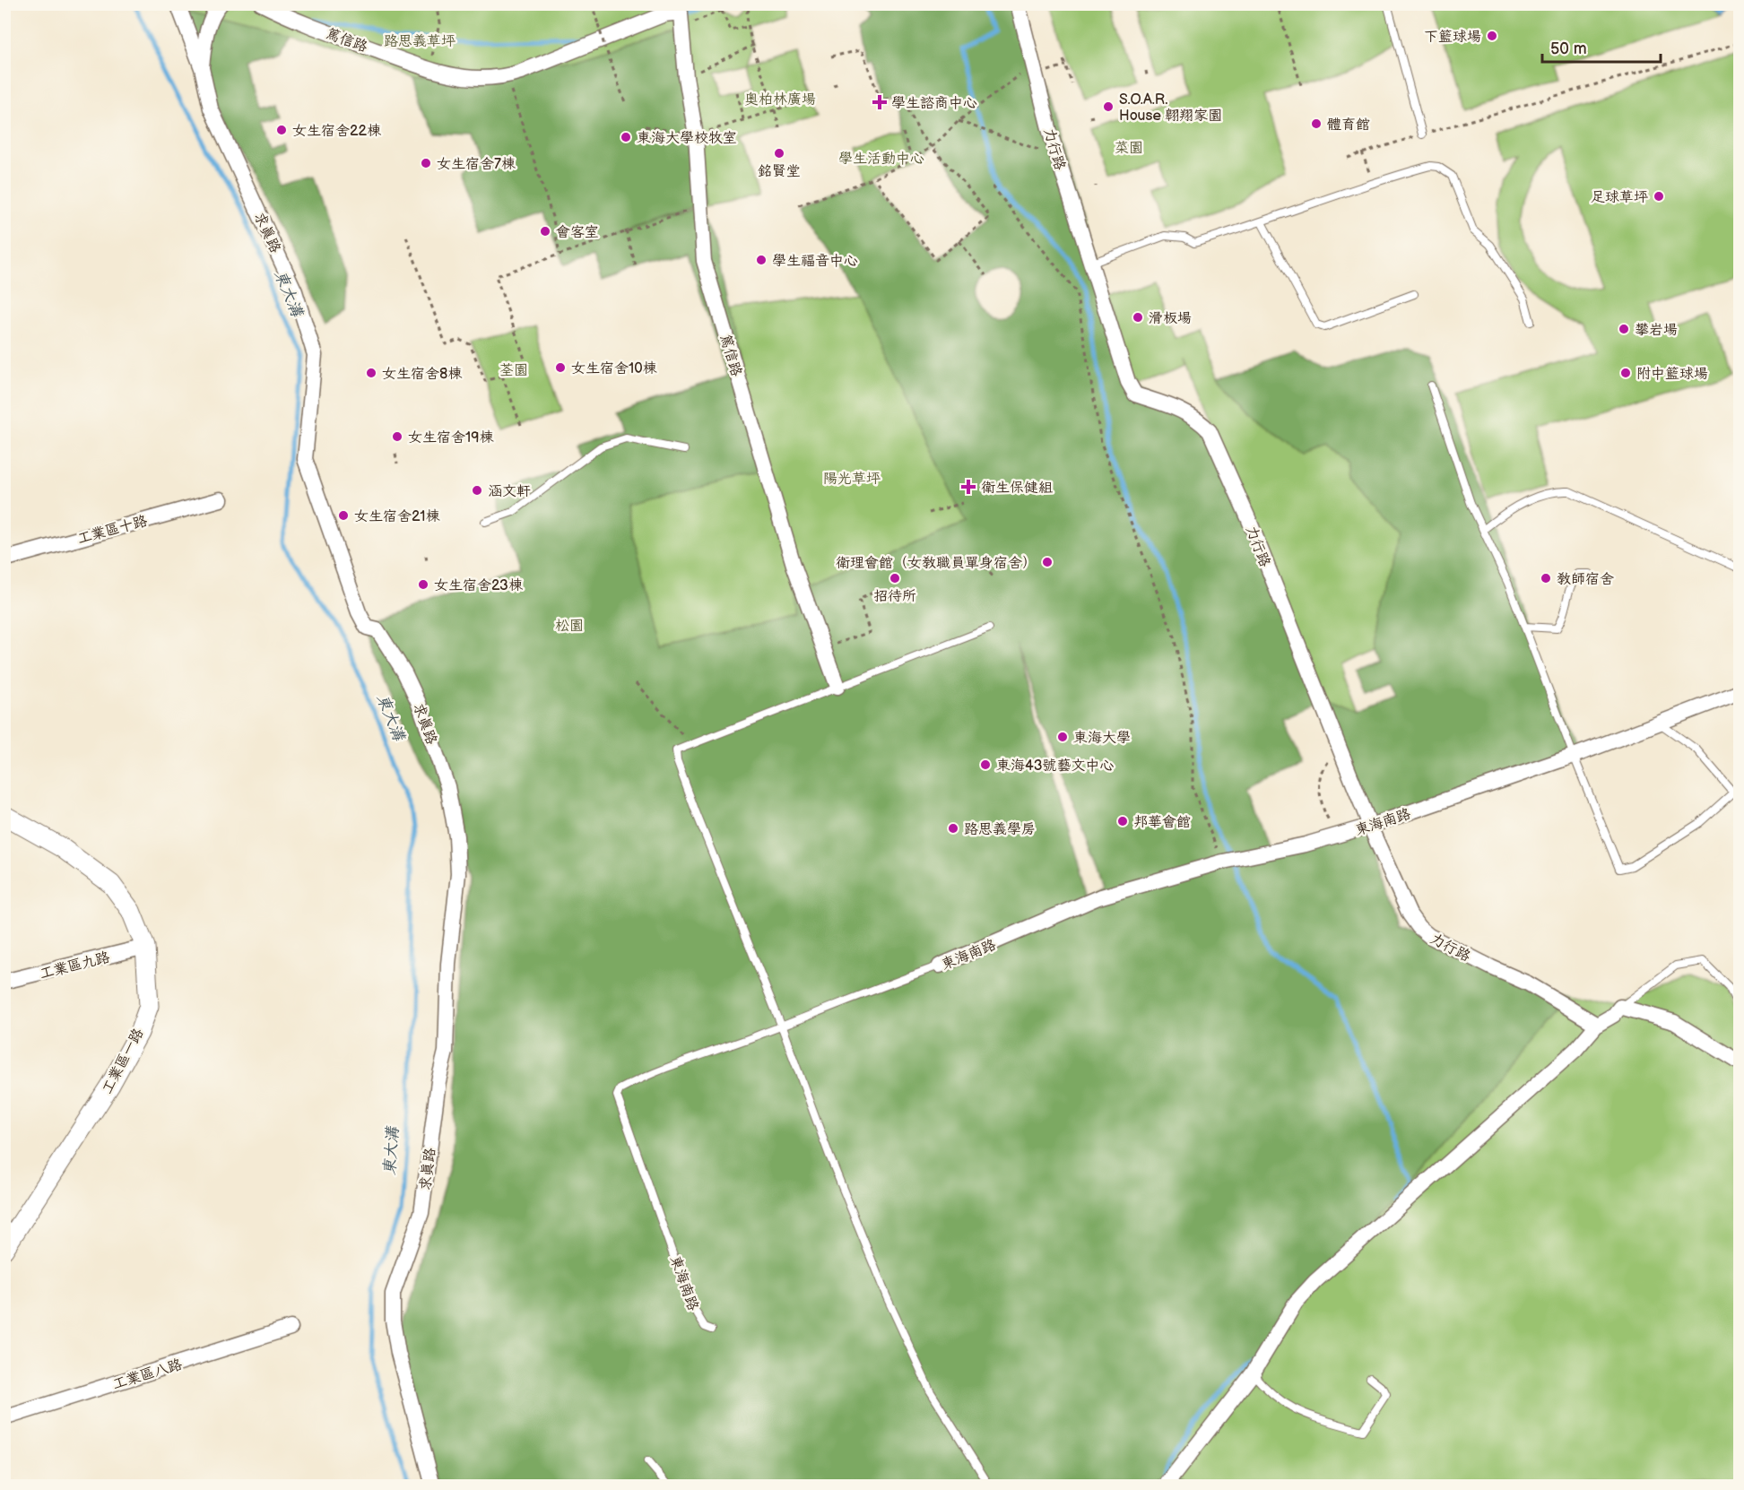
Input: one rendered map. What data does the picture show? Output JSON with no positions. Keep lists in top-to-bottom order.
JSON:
{
  "streets": {
    "street": [
      "篤信路",
      "力行路",
      "求真路",
      "工業區十路",
      "東海南路",
      "工業區九路",
      "工業區一路",
      "工業區八路"
    ]
  },
  "crossings": [
    ["力行路", "東海南路"],
    ["工業區九路", "工業區一路"]
  ],
  "water": ["東大溝"],
  "parks": [
    "路思義草坪",
    "奧柏林廣場",
    "菜園",
    "學生活動中心",
    "荃園",
    "陽光草坪",
    "松園"
  ],
  "places": {
    "other": [
      "下籃球場",
      "S.O.A.R. House 翱翔家園",
      "體育館",
      "女生宿舍22棟",
      "東海大學校牧室",
      "銘賢堂",
      "女生宿舍7棟",
      "足球草坪",
      "會客室",
      "學生福音中心",
      "滑板場",
      "攀岩場",
      "女生宿舍10棟",
      "女生宿舍8棟",
      "附中籃球場",
      "女生宿舍19棟",
      "涵文軒",
      "女生宿舍21棟",
      "衛理會館（女教職員單身宿舍）",
      "招待所",
      "教師宿舍",
      "女生宿舍23棟",
      "東海大學",
      "東海43號藝文中心",
      "邦華會館",
      "路思義學房"
    ],
    "health": ["學生諮商中心", "衛生保健組"]
  },
  "scale_bar": "50 m"
}
